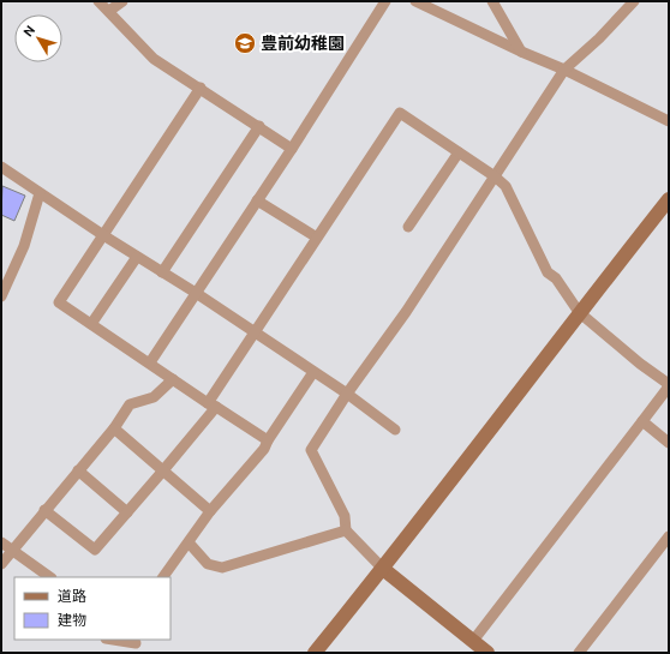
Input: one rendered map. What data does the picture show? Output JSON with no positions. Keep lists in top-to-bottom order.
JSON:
{
  "places": {
    "school or university": ["豊前幼稚園"]
  },
  "legend": ["道路", "建物"],
  "north": "top left"
}
